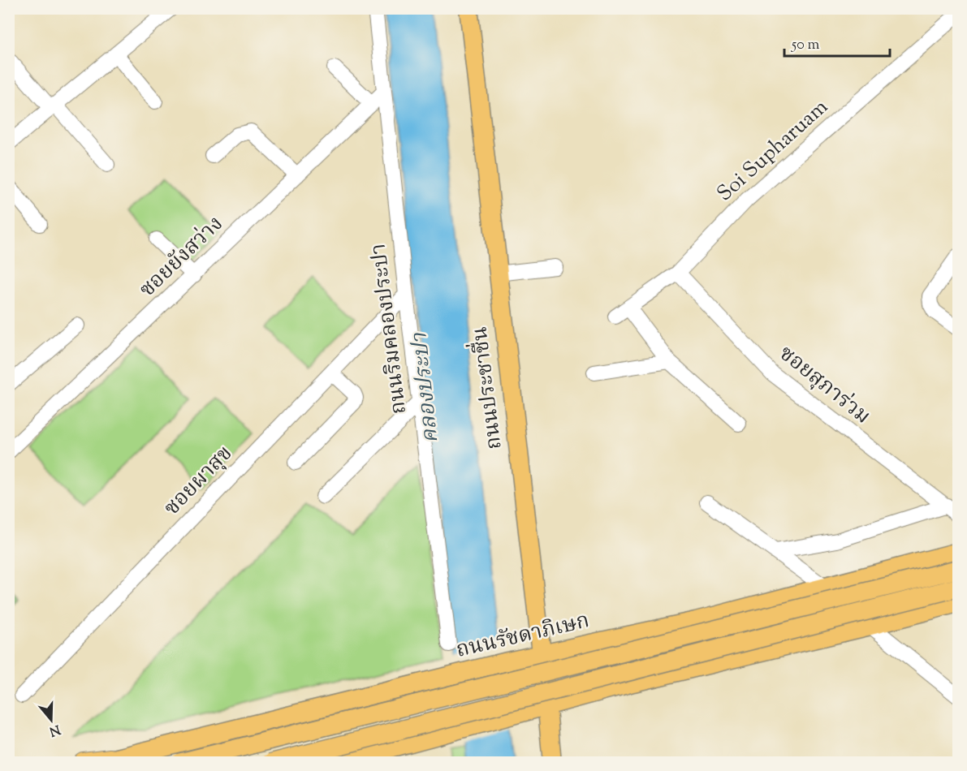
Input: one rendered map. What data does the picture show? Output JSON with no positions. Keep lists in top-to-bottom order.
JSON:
{
  "streets": {
    "main road": ["ถนนประชาชื่น", "ถนนรัชดาภิเษก"],
    "street": [
      "Soi Supharuam",
      "ซอยยังสว่าง",
      "ถนนริมคลองประปา",
      "ซอยสุภาร่วม",
      "ซอยผาสุข"
    ]
  },
  "crossings": [
    ["Soi Supharuam", "ซอยสุภาร่วม"],
    ["ซอยยังสว่าง", "ถนนริมคลองประปา"],
    ["ถนนริมคลองประปา", "ซอยผาสุข"],
    ["ถนนประชาชื่น", "ถนนรัชดาภิเษก"]
  ],
  "water": ["คลองประปา"],
  "scale_bar": "50 m",
  "north": "bottom"
}
